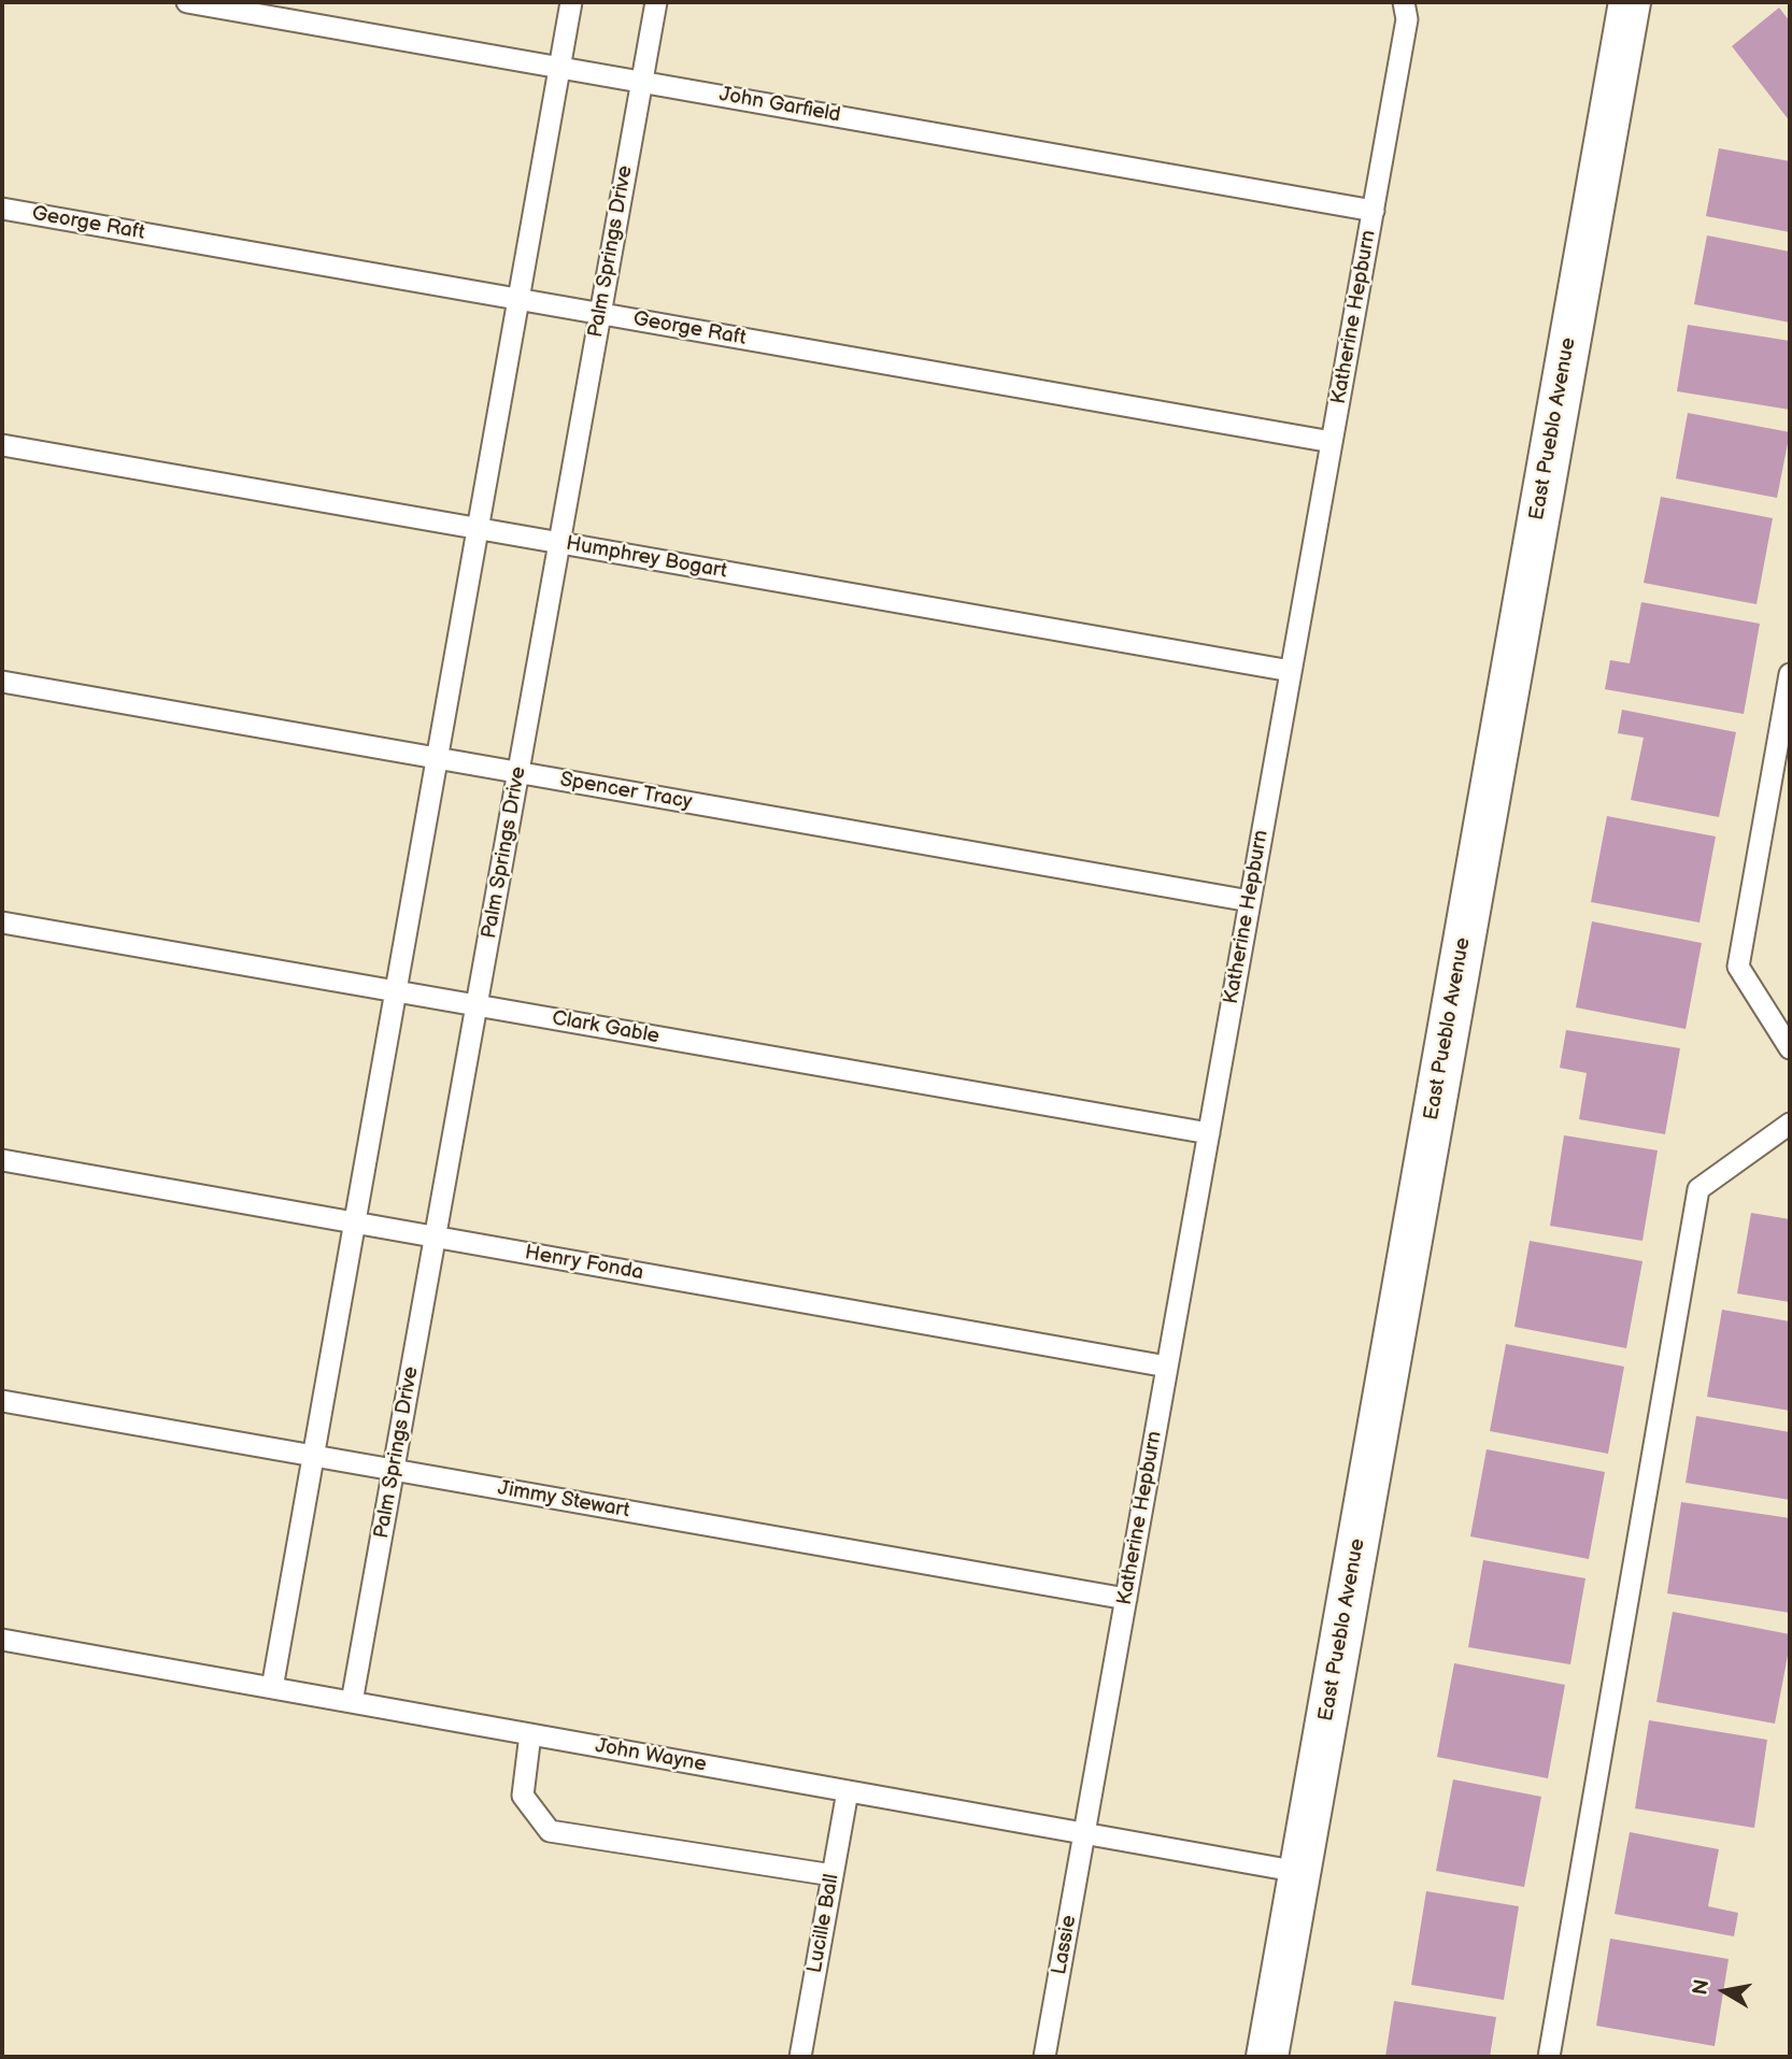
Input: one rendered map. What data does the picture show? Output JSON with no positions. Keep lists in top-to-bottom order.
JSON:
{
  "streets": {
    "street": ["East Pueblo Avenue"],
    "lane": [
      "John Garfield",
      "George Raft",
      "Palm Springs Drive",
      "Katherine Hepburn",
      "Humphrey Bogart",
      "Spencer Tracy",
      "Clark Gable",
      "Henry Fonda",
      "Jimmy Stewart",
      "John Wayne",
      "Lucille Ball",
      "Lassie"
    ]
  },
  "crossings": [
    ["John Garfield", "Palm Springs Drive"],
    ["John Garfield", "Katherine Hepburn"],
    ["George Raft", "Palm Springs Drive"],
    ["George Raft", "Katherine Hepburn"],
    ["Palm Springs Drive", "Humphrey Bogart"],
    ["Palm Springs Drive", "Spencer Tracy"],
    ["Palm Springs Drive", "Clark Gable"],
    ["Palm Springs Drive", "Henry Fonda"],
    ["Palm Springs Drive", "Jimmy Stewart"],
    ["Palm Springs Drive", "John Wayne"],
    ["Katherine Hepburn", "Humphrey Bogart"],
    ["Katherine Hepburn", "Spencer Tracy"],
    ["Katherine Hepburn", "Clark Gable"],
    ["Katherine Hepburn", "Henry Fonda"],
    ["Katherine Hepburn", "Jimmy Stewart"],
    ["Katherine Hepburn", "John Wayne"],
    ["Katherine Hepburn", "Lassie"],
    ["East Pueblo Avenue", "John Wayne"],
    ["John Wayne", "Lucille Ball"],
    ["John Wayne", "Lassie"]
  ],
  "north": "left"
}
